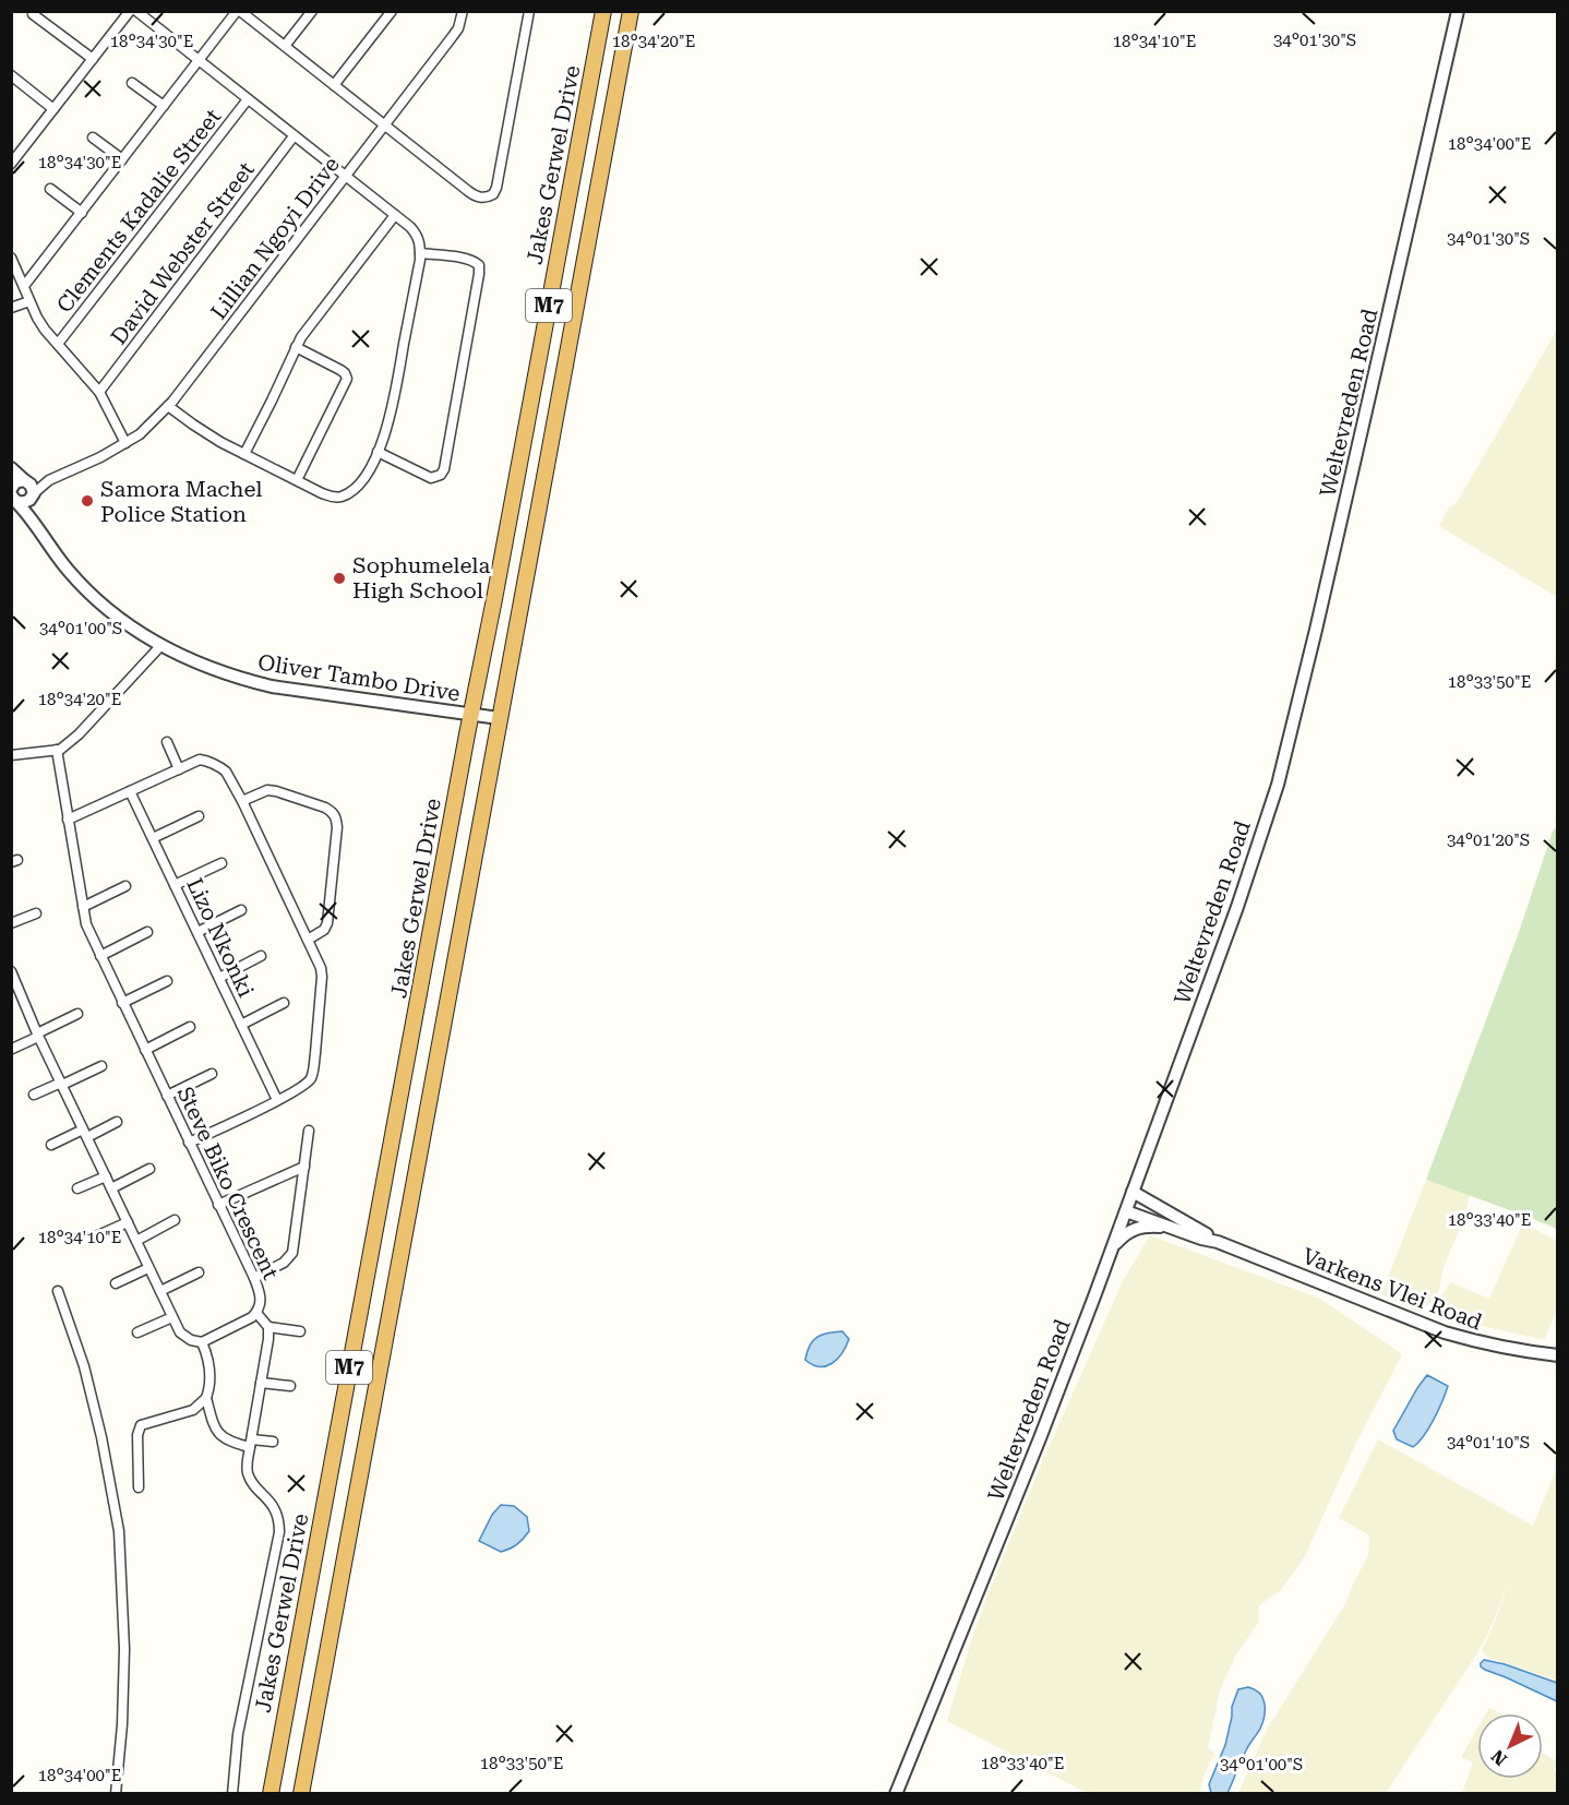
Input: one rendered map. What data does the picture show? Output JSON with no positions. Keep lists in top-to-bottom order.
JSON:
{
  "streets": {
    "highway": ["Jakes Gerwel Drive", "M7"],
    "street": [
      "Clements Kadalie Street",
      "Lillian Ngoyi Drive",
      "David Webster Street",
      "Weltevreden Road",
      "Oliver Tambo Drive",
      "Lizo Nkonki",
      "Steve Biko Crescent",
      "Varkens Vlei Road"
    ]
  },
  "crossings": [
    ["Jakes Gerwel Drive", "Oliver Tambo Drive"],
    ["Lillian Ngoyi Drive", "Oliver Tambo Drive"],
    ["M7", "Oliver Tambo Drive"],
    ["Weltevreden Road", "Varkens Vlei Road"]
  ],
  "places": ["Samora Machel Police Station", "Sophumelela High School"],
  "north": "bottom left",
  "coordinates": [
    "34°01'30\"S",
    "18°34'30\"E",
    "18°34'20\"E",
    "18°34'10\"E",
    "18°34'00\"E",
    "34°01'00\"S",
    "18°33'50\"E",
    "34°01'20\"S",
    "18°33'40\"E",
    "34°01'10\"S"
  ]
}
